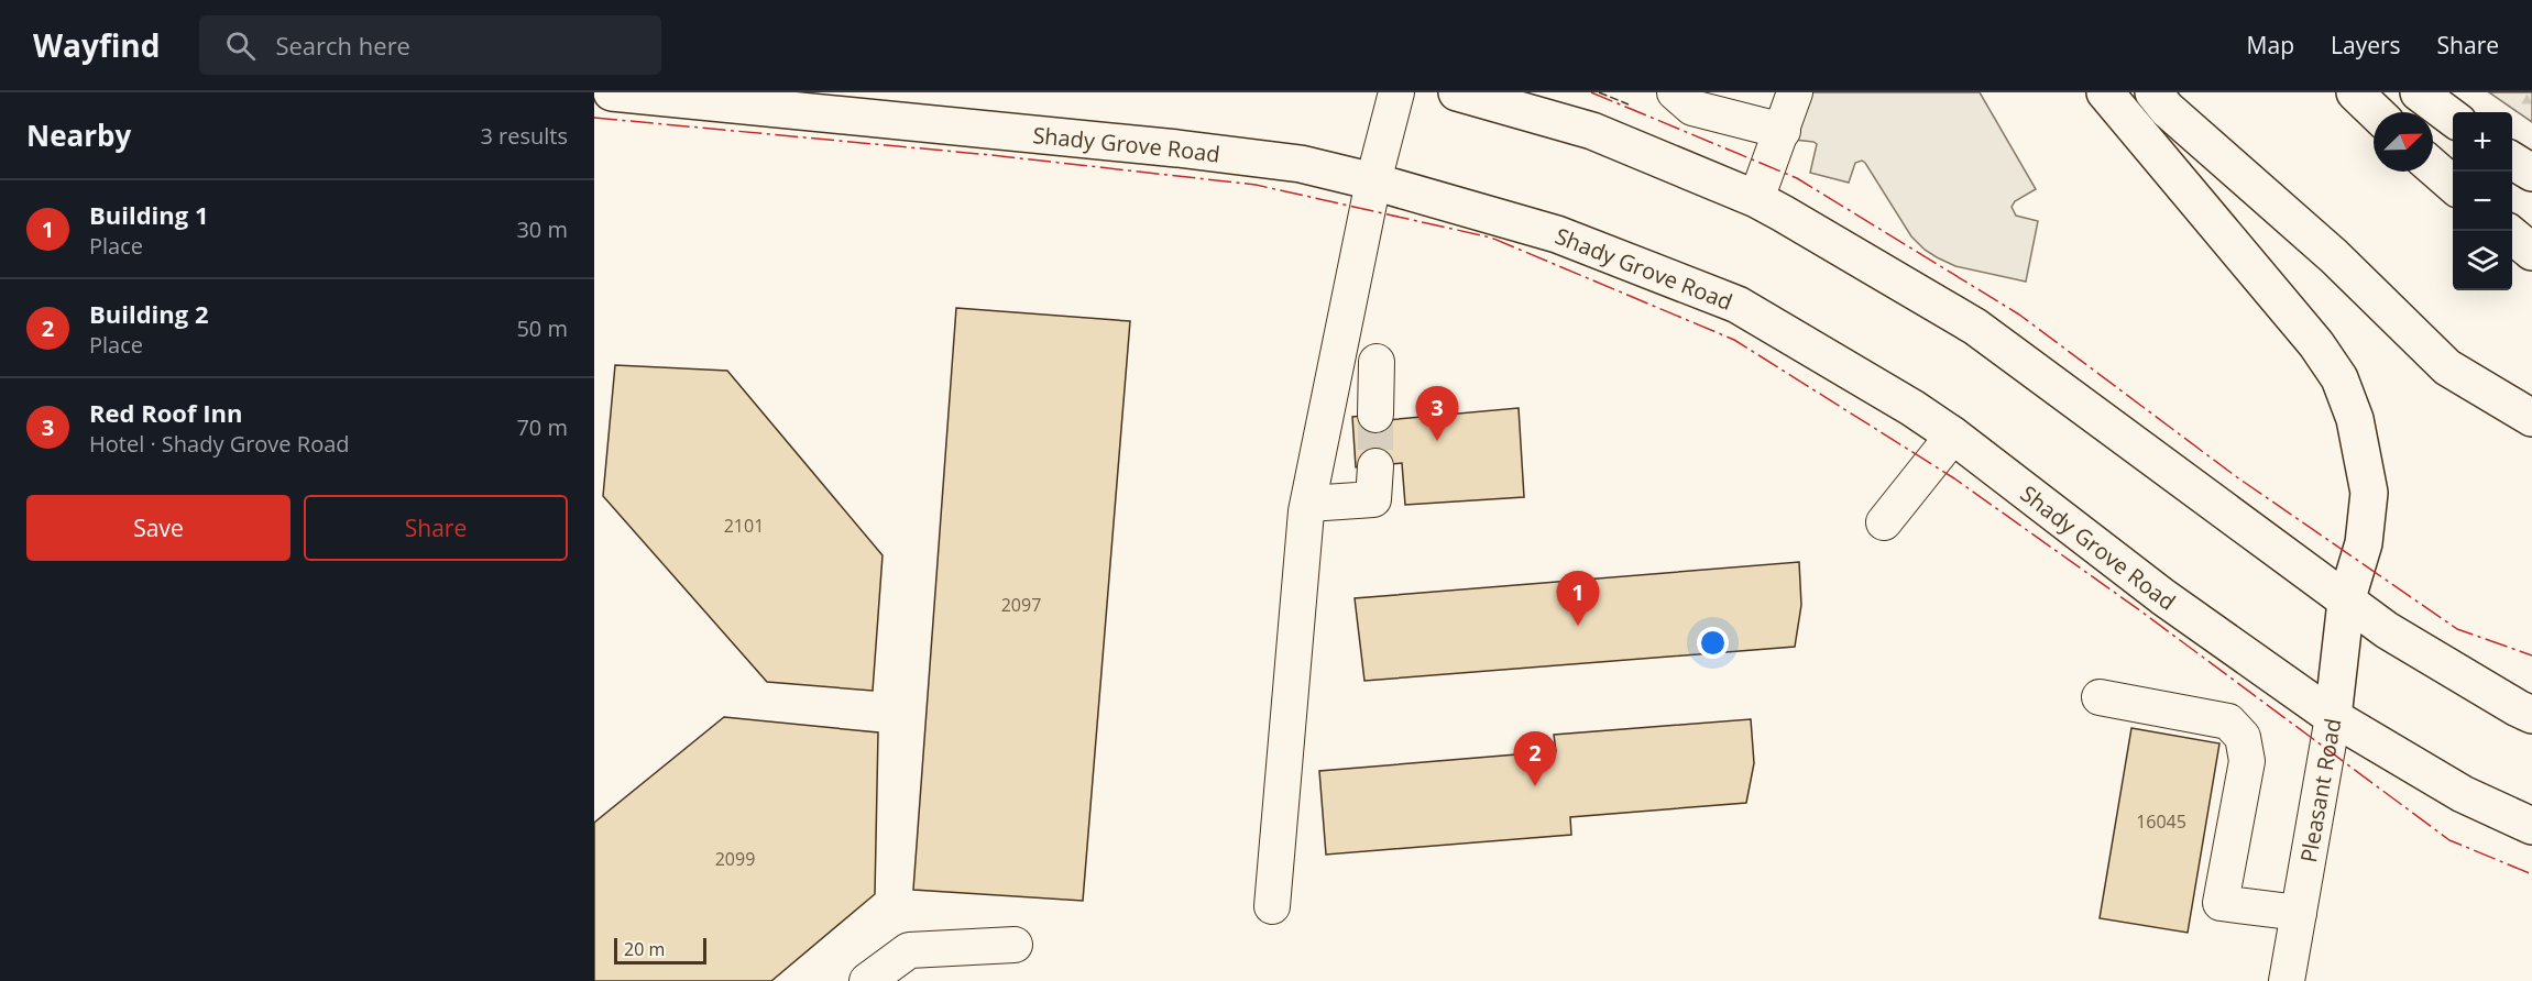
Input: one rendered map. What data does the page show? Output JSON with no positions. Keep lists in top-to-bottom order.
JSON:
{
  "streets": {
    "main road": ["Shady Grove Road", "Pleasant Road"]
  },
  "crossings": [
    ["Shady Grove Road", "Pleasant Road"]
  ],
  "house_numbers": [
    "2101",
    "2097",
    "16045",
    "2099"
  ],
  "scale_bar": "20 m",
  "north": "top right",
  "page": {
    "header": "Wayfind",
    "search": "Search here",
    "nav": ["Map", "Layers", "Share"],
    "heading": ["Nearby", "3 results"],
    "map_buttons": ["+", "−"],
    "list": [
      {
        "mark": "1",
        "name": "Building 1",
        "note": "Place",
        "value": "30 m"
      },
      {
        "mark": "2",
        "name": "Building 2",
        "note": "Place",
        "value": "50 m"
      },
      {
        "mark": "3",
        "name": "Red Roof Inn",
        "note": "Hotel · Shady Grove Road",
        "value": "70 m"
      }
    ],
    "pins": ["3", "1", "2"],
    "buttons": ["Save", "Share"],
    "scale": "20 m"
  }
}
